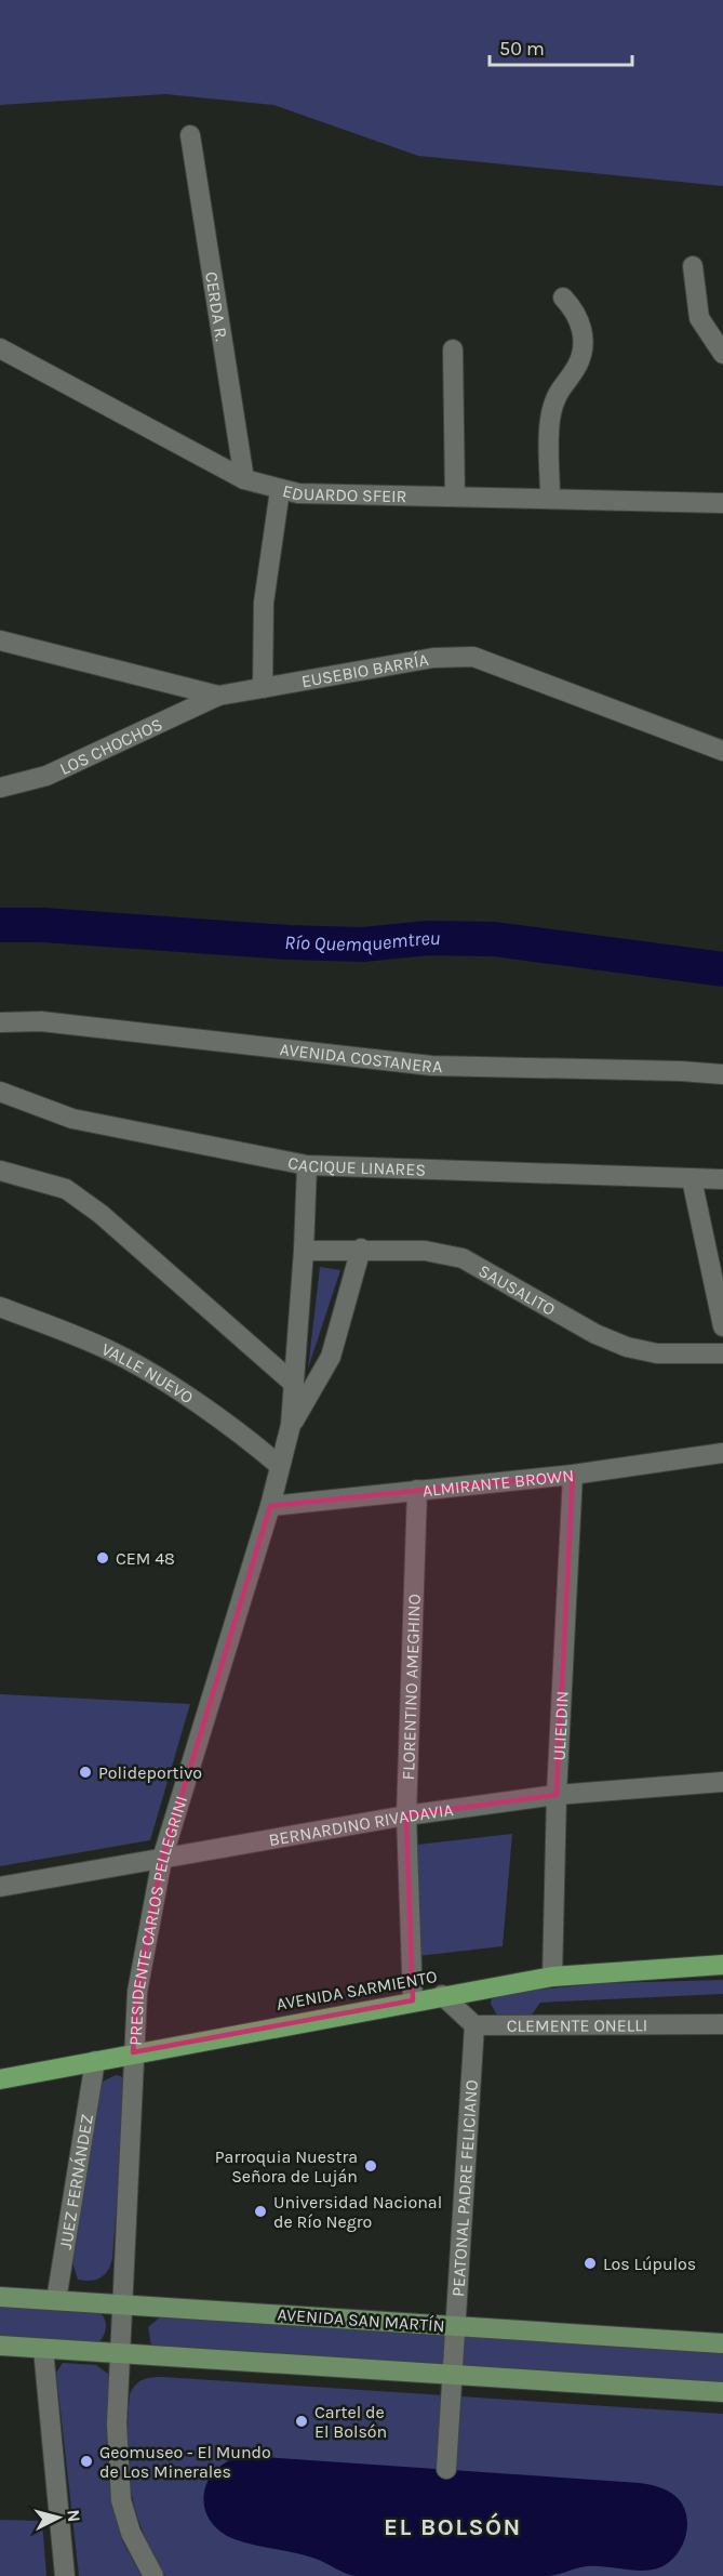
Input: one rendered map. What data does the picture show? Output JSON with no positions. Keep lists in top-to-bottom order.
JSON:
{
  "streets": {
    "highway": ["AVENIDA SARMIENTO"],
    "main road": ["AVENIDA SAN MARTÍN"],
    "street": [
      "CERDA R.",
      "EDUARDO SFEIR",
      "EUSEBIO BARRÍA",
      "LOS CHOCHOS",
      "AVENIDA COSTANERA",
      "CACIQUE LINARES",
      "SAUSALITO",
      "VALLE NUEVO",
      "ALMIRANTE BROWN",
      "FLORENTINO AMEGHINO",
      "ULIELDIN",
      "BERNARDINO RIVADAVIA",
      "PRESIDENTE CARLOS PELLEGRINI",
      "CLEMENTE ONELLI",
      "JUEZ FERNÁNDEZ",
      "PEATONAL PADRE FELICIANO"
    ]
  },
  "crossings": [
    ["CERDA R.", "EDUARDO SFEIR"],
    ["EUSEBIO BARRÍA", "LOS CHOCHOS"],
    ["CACIQUE LINARES", "PRESIDENTE CARLOS PELLEGRINI"],
    ["SAUSALITO", "PRESIDENTE CARLOS PELLEGRINI"],
    ["VALLE NUEVO", "PRESIDENTE CARLOS PELLEGRINI"],
    ["ALMIRANTE BROWN", "FLORENTINO AMEGHINO"],
    ["ALMIRANTE BROWN", "ULIELDIN"],
    ["ALMIRANTE BROWN", "PRESIDENTE CARLOS PELLEGRINI"],
    ["FLORENTINO AMEGHINO", "BERNARDINO RIVADAVIA"],
    ["FLORENTINO AMEGHINO", "AVENIDA SARMIENTO"],
    ["ULIELDIN", "BERNARDINO RIVADAVIA"],
    ["ULIELDIN", "AVENIDA SARMIENTO"],
    ["BERNARDINO RIVADAVIA", "PRESIDENTE CARLOS PELLEGRINI"],
    ["PRESIDENTE CARLOS PELLEGRINI", "AVENIDA SARMIENTO"],
    ["PRESIDENTE CARLOS PELLEGRINI", "AVENIDA SAN MARTÍN"],
    ["AVENIDA SARMIENTO", "JUEZ FERNÁNDEZ"],
    ["CLEMENTE ONELLI", "PEATONAL PADRE FELICIANO"],
    ["JUEZ FERNÁNDEZ", "AVENIDA SAN MARTÍN"],
    ["PEATONAL PADRE FELICIANO", "AVENIDA SAN MARTÍN"]
  ],
  "districts": ["EL BOLSÓN"],
  "water": ["Río Quemquemtreu"],
  "places": [
    "CEM 48",
    "Polideportivo",
    "Parroquia Nuestra Señora de Luján",
    "Universidad Nacional de Río Negro",
    "Los Lúpulos",
    "Cartel de El Bolsón",
    "Geomuseo - El Mundo de Los Minerales"
  ],
  "scale_bar": "50 m",
  "north": "right"
}
